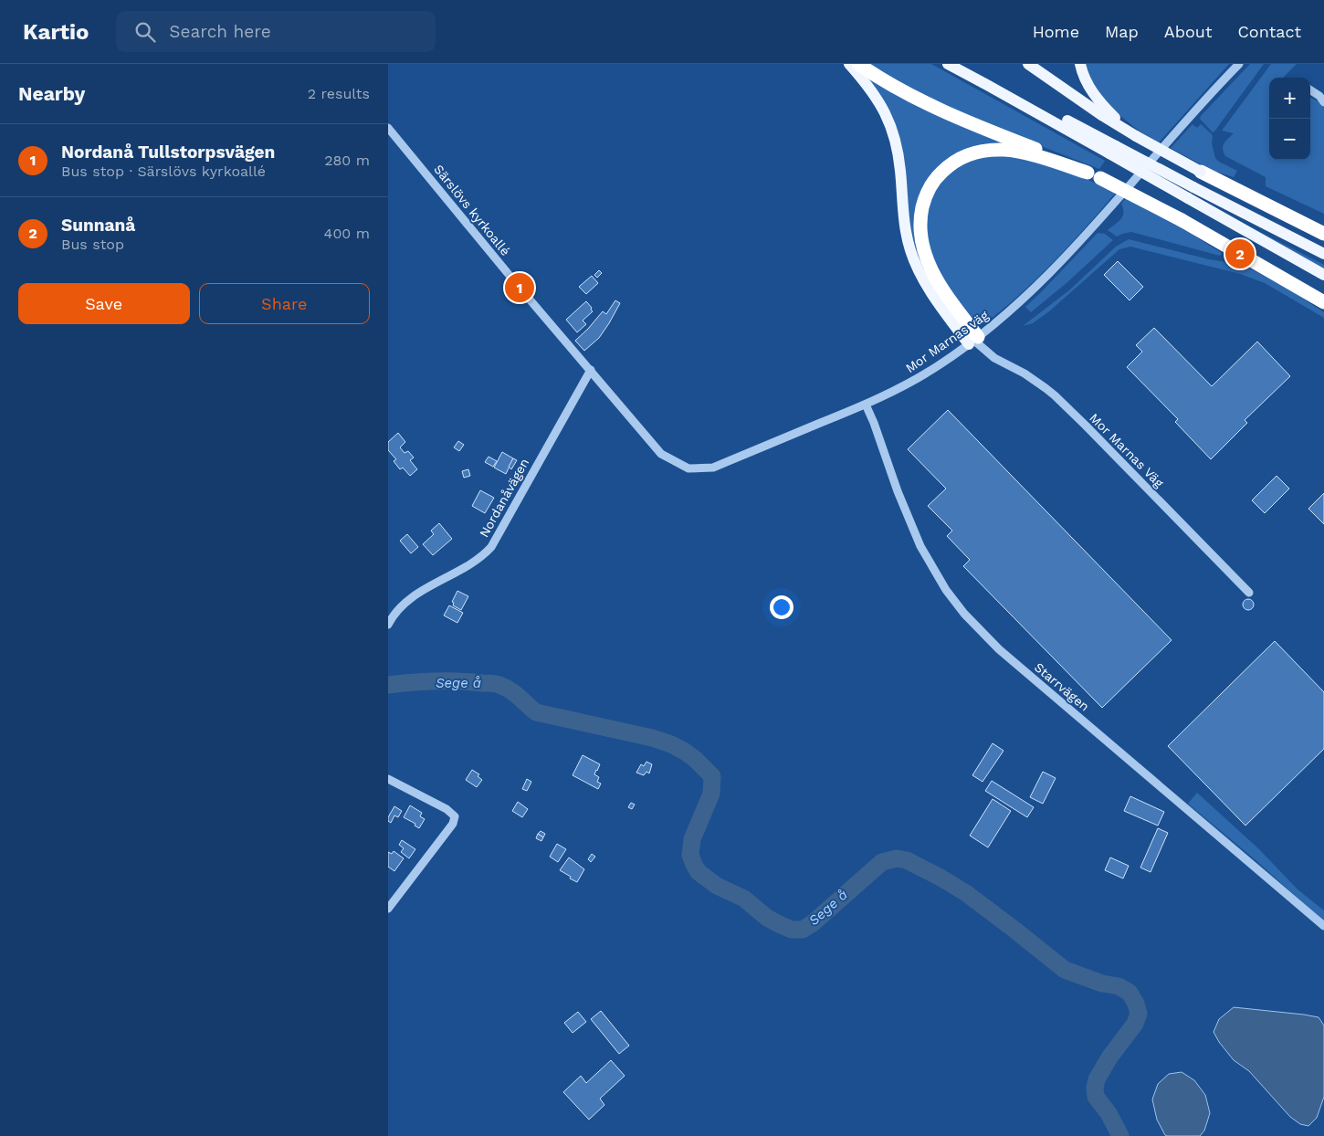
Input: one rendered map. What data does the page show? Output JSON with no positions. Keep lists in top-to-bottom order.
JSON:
{
  "streets": {
    "street": [
      "Särslövs kyrkoallé",
      "Mor Marnas väg",
      "Mor Marnas Väg",
      "Nordanåvägen",
      "Starrvägen"
    ]
  },
  "crossings": [
    ["Särslövs kyrkoallé", "Mor Marnas väg"],
    ["Särslövs kyrkoallé", "Nordanåvägen"],
    ["Mor Marnas väg", "Mor Marnas Väg"],
    ["Mor Marnas väg", "Nordanåvägen"],
    ["Mor Marnas väg", "Starrvägen"]
  ],
  "water": ["Sege å"],
  "page": {
    "header": "Kartio",
    "search": "Search here",
    "nav": [
      "Home",
      "Map",
      "About",
      "Contact"
    ],
    "heading": ["Nearby", "2 results"],
    "map_buttons": ["+", "−"],
    "list": [
      {
        "mark": "1",
        "name": "Nordanå Tullstorpsvägen",
        "note": "Bus stop · Särslövs kyrkoallé",
        "value": "280 m"
      },
      {
        "mark": "2",
        "name": "Sunnanå",
        "note": "Bus stop",
        "value": "400 m"
      }
    ],
    "pins": ["2", "1"],
    "buttons": ["Save", "Share"]
  }
}
